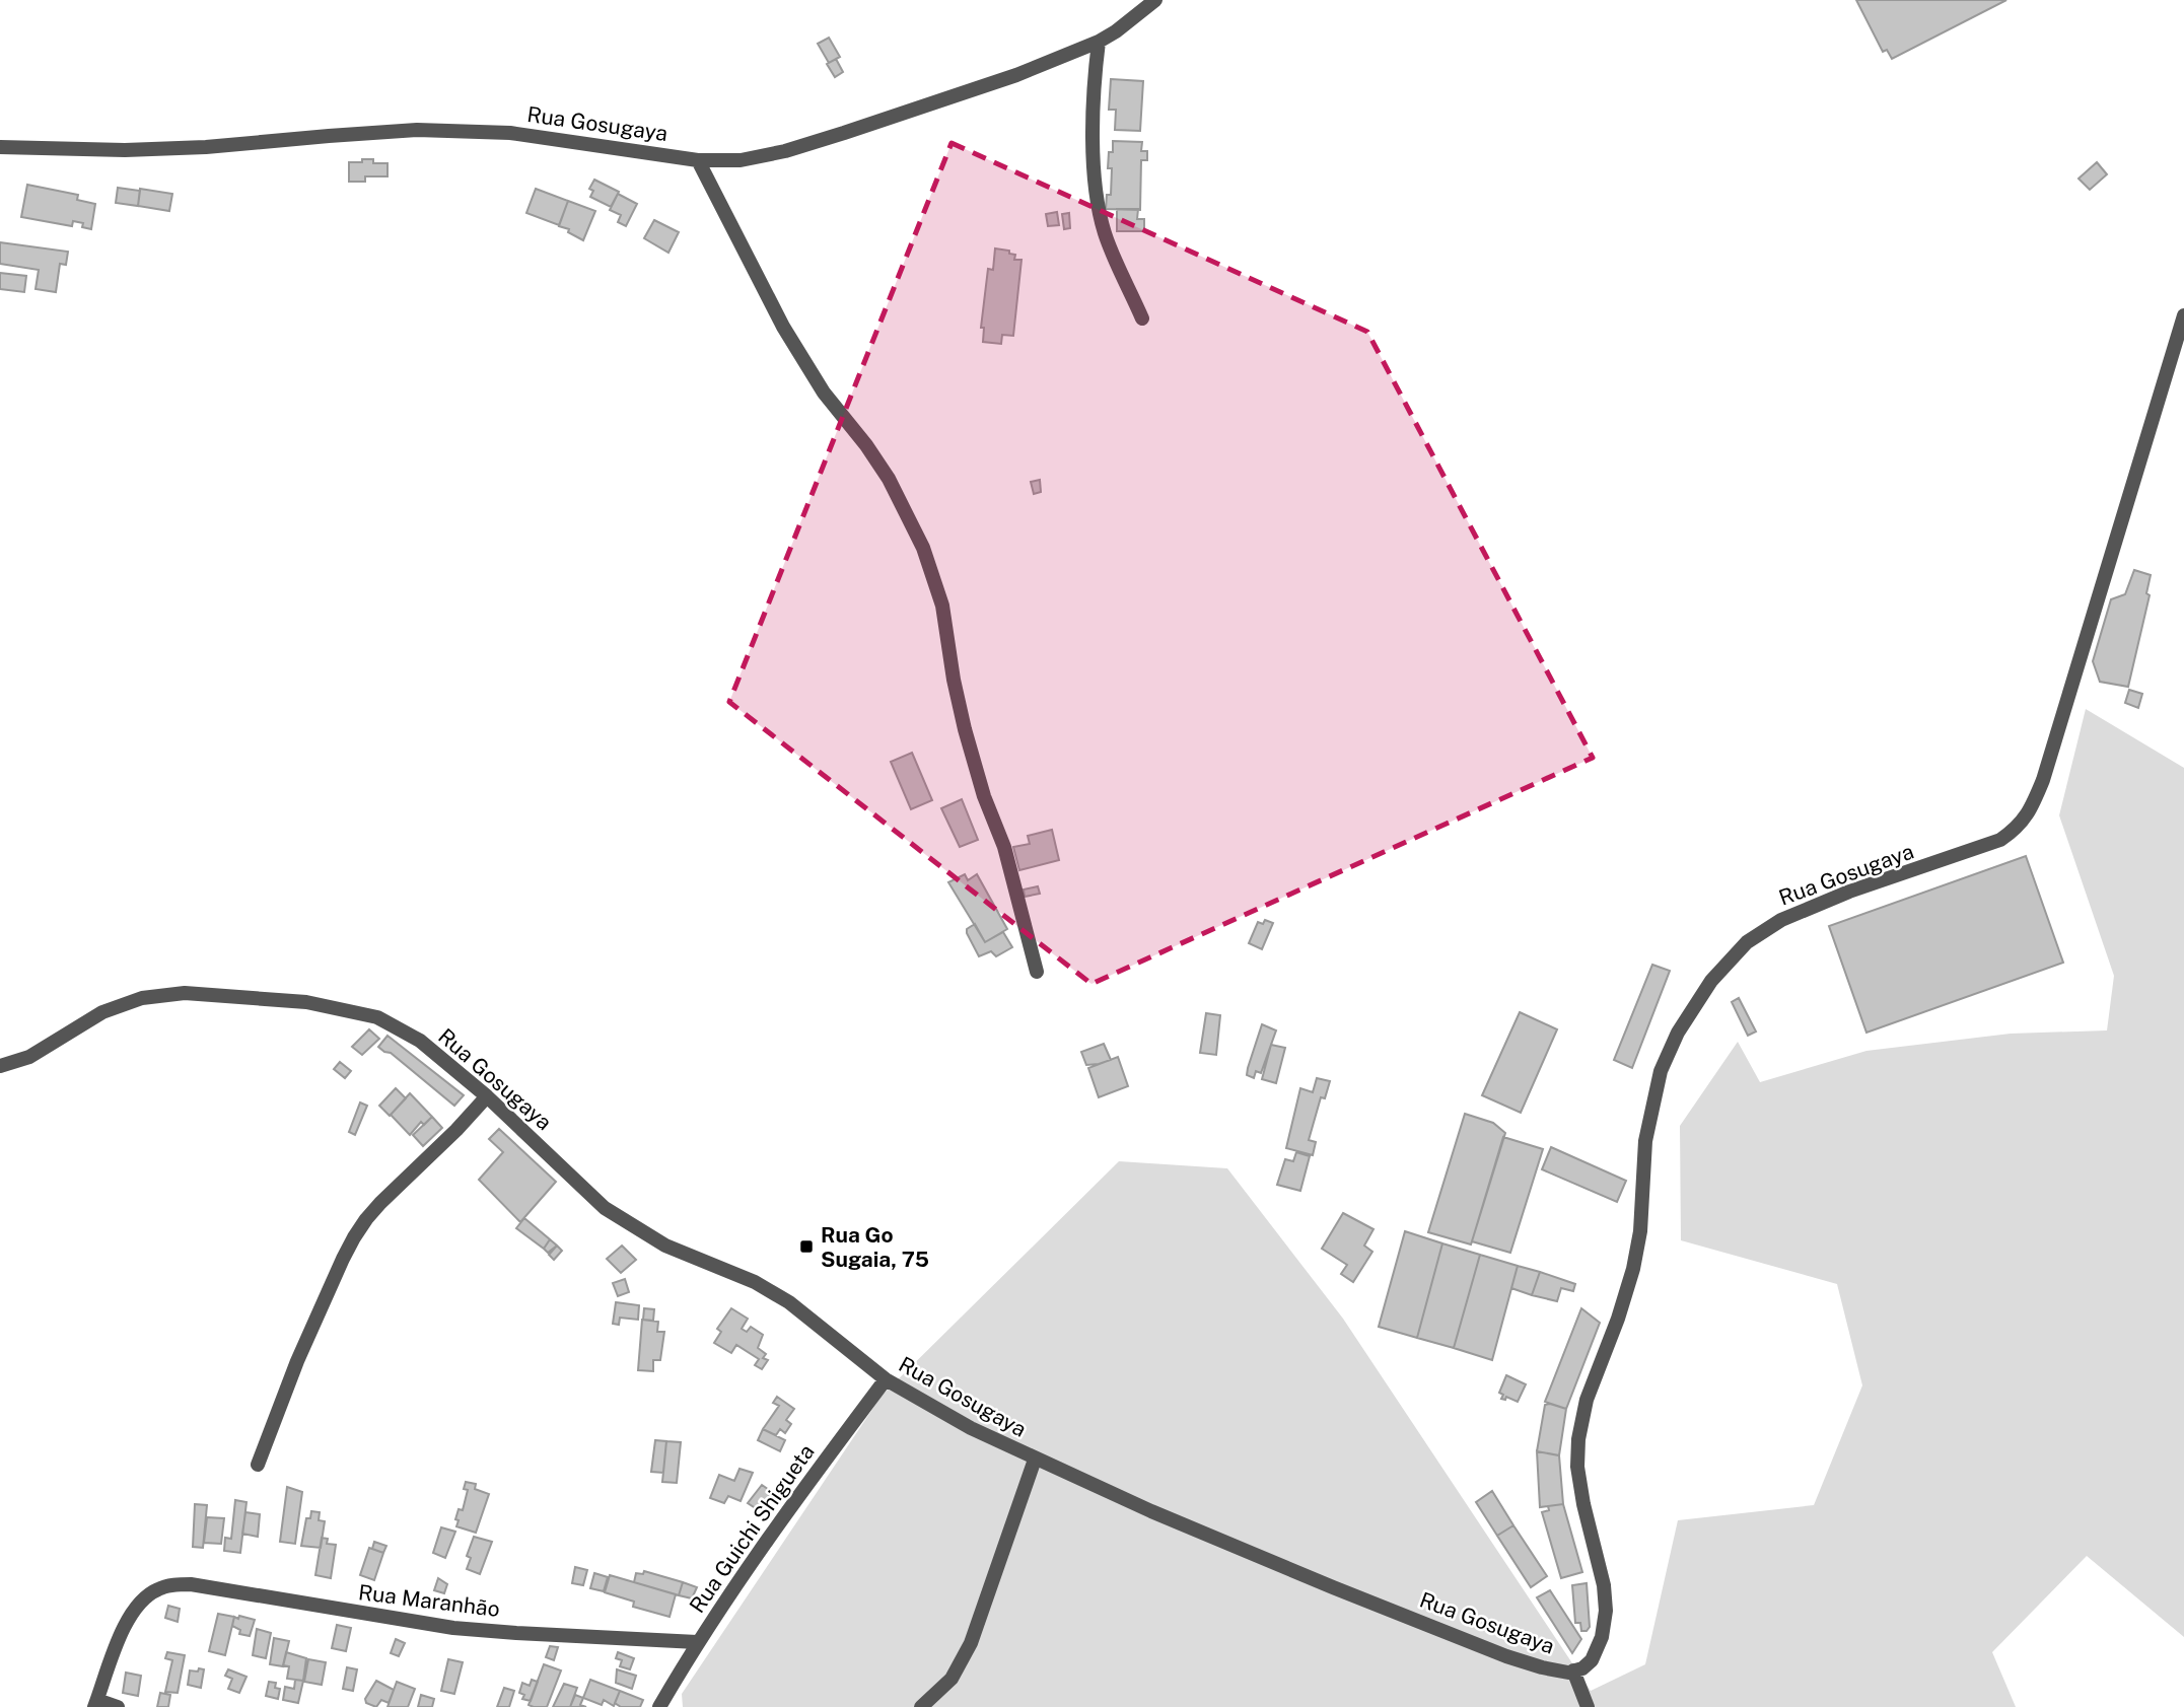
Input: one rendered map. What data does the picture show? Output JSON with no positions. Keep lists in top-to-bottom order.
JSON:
{
  "streets": {
    "street": ["Rua Gosugaya", "Rua Guichi Shigueta", "Rua Maranhão"]
  },
  "crossings": [
    ["Rua Gosugaya", "Rua Guichi Shigueta"],
    ["Rua Guichi Shigueta", "Rua Maranhão"]
  ],
  "places": {
    "transit": ["Rua Go Sugaia, 75"]
  }
}
